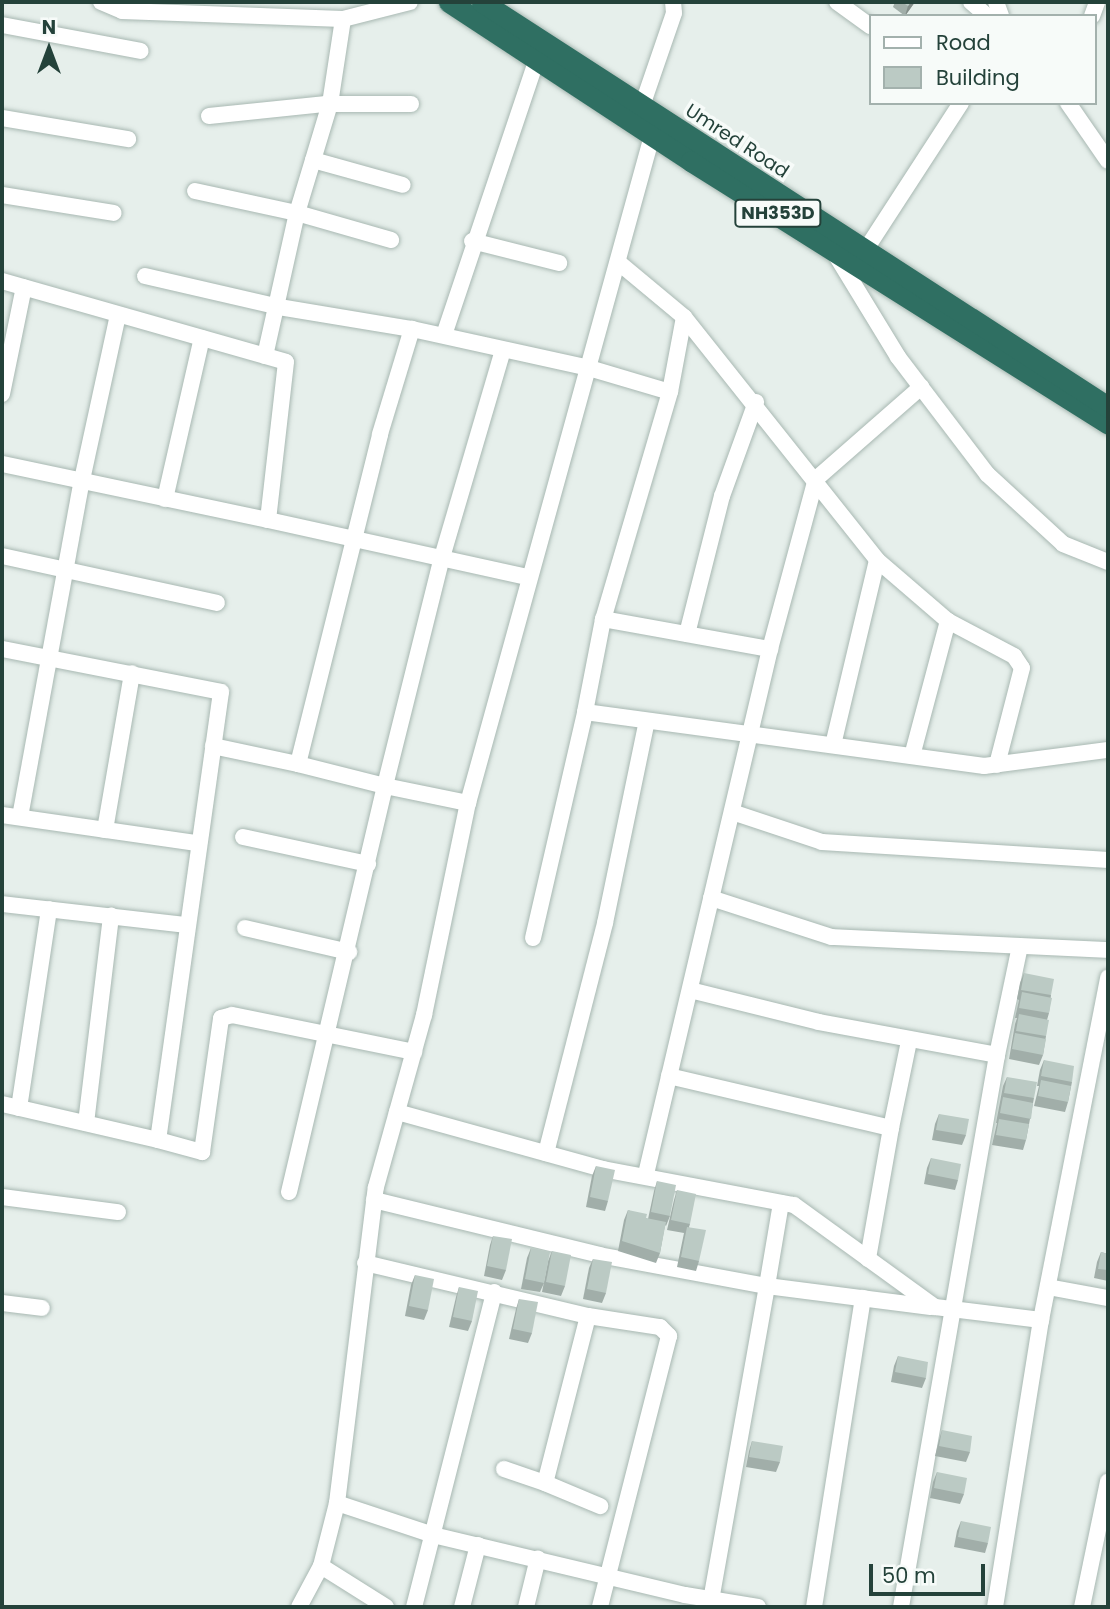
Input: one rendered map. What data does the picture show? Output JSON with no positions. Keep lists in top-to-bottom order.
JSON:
{
  "streets": {
    "highway": ["Umred Road", "NH353D"]
  },
  "crossings": [
    ["Umred Road", "NH353D"]
  ],
  "legend": ["Road", "Building"],
  "scale_bar": "50 m",
  "north": "top"
}
